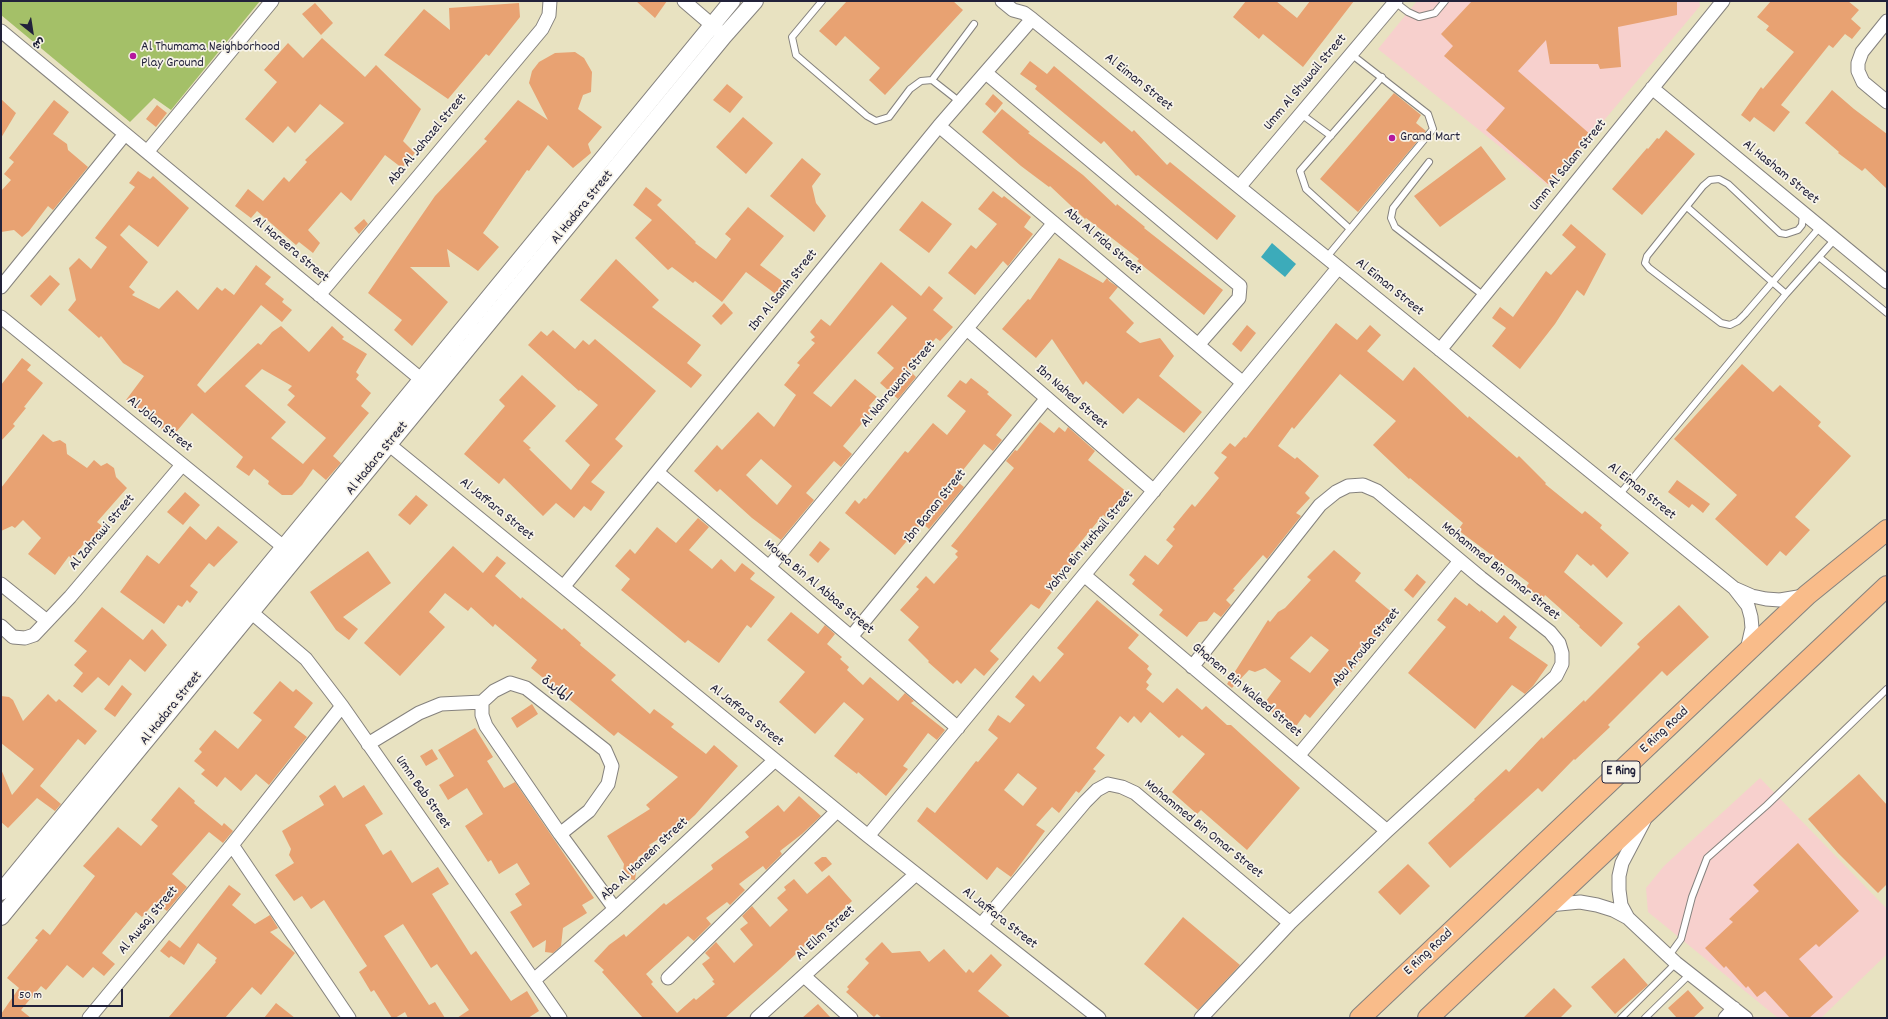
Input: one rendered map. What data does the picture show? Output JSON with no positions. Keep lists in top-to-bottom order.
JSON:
{
  "streets": {
    "main road": ["E Ring Road", "E Ring"],
    "street": [
      "Al Eiman Street",
      "Umm Al Shuwail Street",
      "Aba Al Jahazel Street",
      "Umm Al Salam Street",
      "Al Hasham Street",
      "Al Hadara Street",
      "Abu Al Fida Street",
      "Al Hareera Street",
      "Ibn Al Samh Street",
      "Al Nahrawani Street",
      "Ibn Nahed Street",
      "Al Jolan Street",
      "Ibn Banan Street",
      "Al Jaffara Street",
      "Al Zahrawi Street",
      "Yahya Bin Huthail Street",
      "Mohammed Bin Omar Street",
      "Mousa Bin Al Abbas Street",
      "Abu Arouba Street",
      "المايدة",
      "Ghanem Bin Waleed Street",
      "Umm Bab Street",
      "Aba Al Haneen Street",
      "Al Awsaj Street",
      "Al Ellm Street"
    ]
  },
  "crossings": [
    ["Al Eiman Street", "Umm Al Shuwail Street"],
    ["Al Eiman Street", "Umm Al Salam Street"],
    ["Al Eiman Street", "Ibn Al Samh Street"],
    ["Al Eiman Street", "Yahya Bin Huthail Street"],
    ["Al Eiman Street", "E Ring Road"],
    ["Aba Al Jahazel Street", "Al Hareera Street"],
    ["Umm Al Salam Street", "Al Hasham Street"],
    ["Al Hadara Street", "Al Hareera Street"],
    ["Al Hadara Street", "Al Jolan Street"],
    ["Al Hadara Street", "Al Jaffara Street"],
    ["Al Hadara Street", "Umm Bab Street"],
    ["Abu Al Fida Street", "Ibn Al Samh Street"],
    ["Abu Al Fida Street", "Al Nahrawani Street"],
    ["Abu Al Fida Street", "Yahya Bin Huthail Street"],
    ["Ibn Al Samh Street", "Al Jaffara Street"],
    ["Ibn Al Samh Street", "Mousa Bin Al Abbas Street"],
    ["Al Nahrawani Street", "Ibn Nahed Street"],
    ["Al Nahrawani Street", "Mousa Bin Al Abbas Street"],
    ["Ibn Nahed Street", "Ibn Banan Street"],
    ["Ibn Nahed Street", "Yahya Bin Huthail Street"],
    ["Al Jolan Street", "Al Zahrawi Street"],
    ["Ibn Banan Street", "Mousa Bin Al Abbas Street"],
    ["Al Jaffara Street", "Yahya Bin Huthail Street"],
    ["Al Jaffara Street", "Mohammed Bin Omar Street"],
    ["Al Jaffara Street", "Aba Al Haneen Street"],
    ["Al Jaffara Street", "Al Ellm Street"],
    ["Yahya Bin Huthail Street", "Mousa Bin Al Abbas Street"],
    ["Yahya Bin Huthail Street", "Ghanem Bin Waleed Street"],
    ["Mohammed Bin Omar Street", "Abu Arouba Street"],
    ["Mohammed Bin Omar Street", "Ghanem Bin Waleed Street"],
    ["Abu Arouba Street", "Ghanem Bin Waleed Street"],
    ["Umm Bab Street", "Aba Al Haneen Street"],
    ["Umm Bab Street", "Al Awsaj Street"]
  ],
  "places": ["Al Thumama Neighborhood Play Ground", "Grand Mart"],
  "scale_bar": "50 m",
  "north": "bottom right"
}
